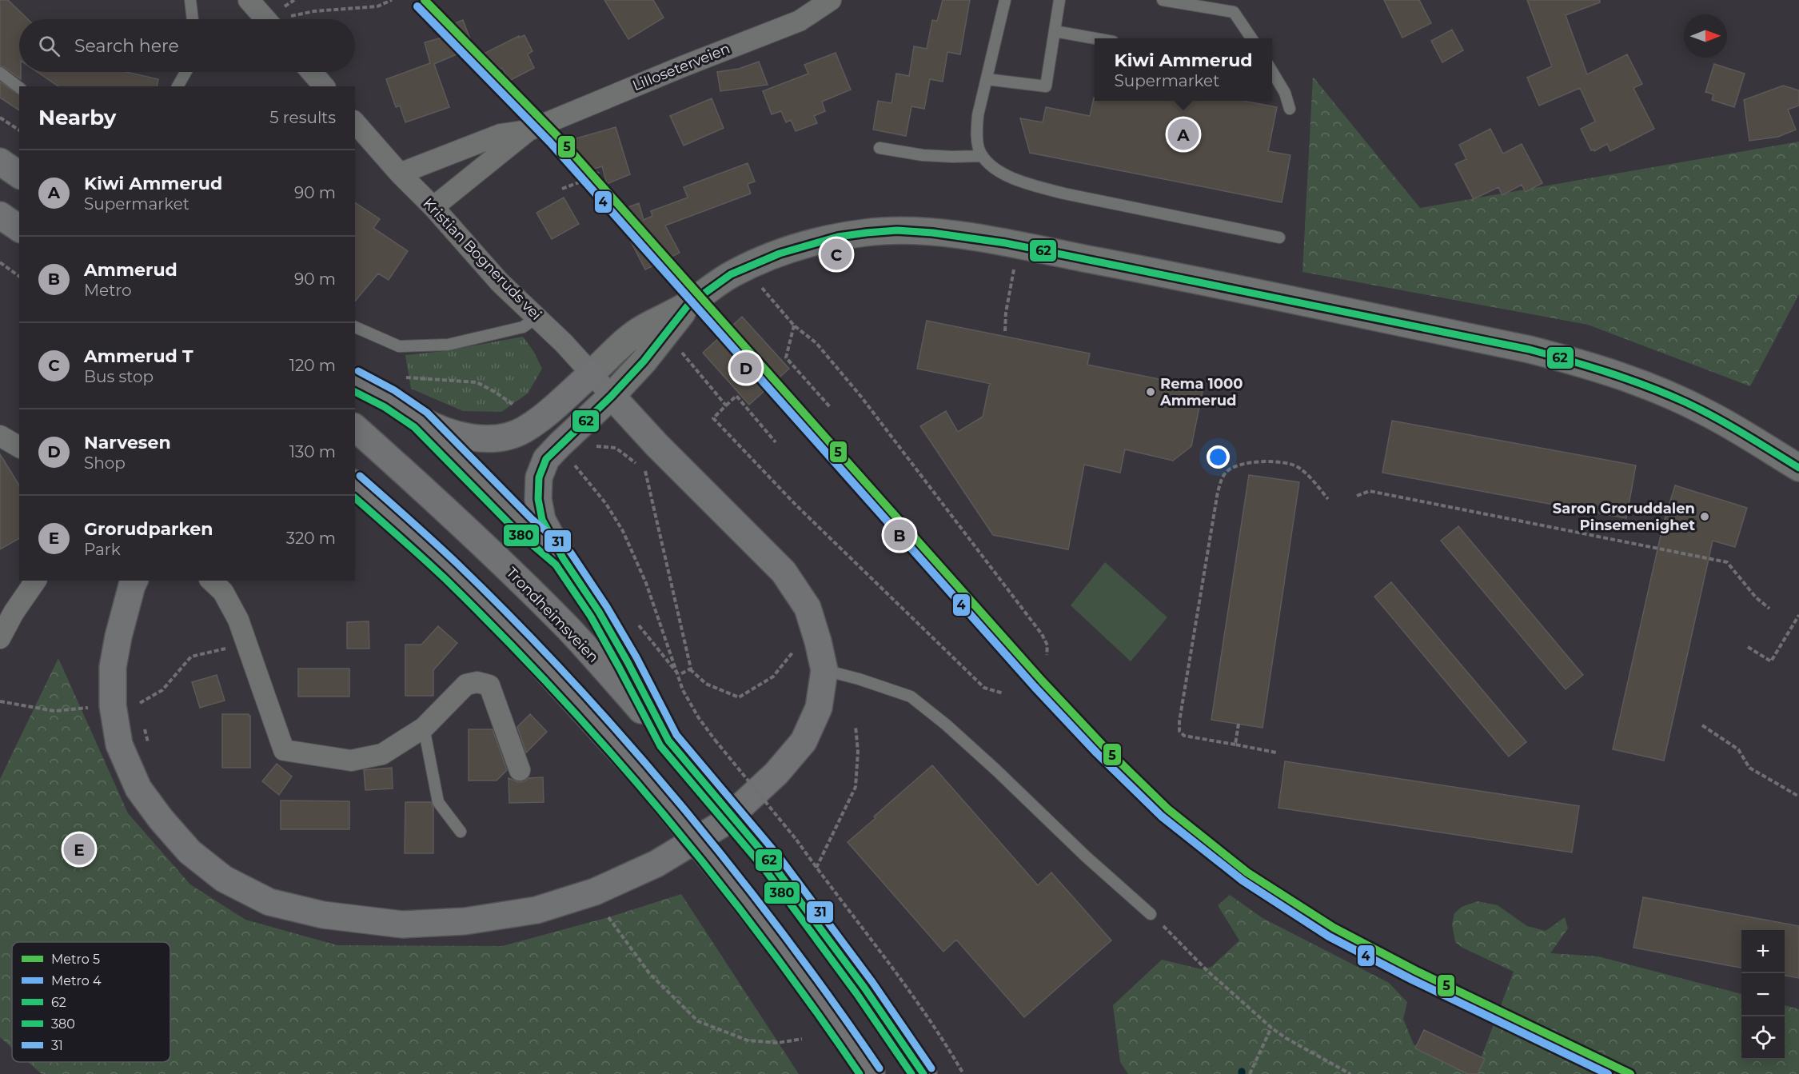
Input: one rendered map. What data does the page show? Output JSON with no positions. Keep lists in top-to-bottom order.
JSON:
{
  "streets": {
    "highway": ["Trondheimsveien"],
    "street": ["Lilloseterveien", "Kristian Bogneruds vei"]
  },
  "crossings": [
    ["Lilloseterveien", "Kristian Bogneruds vei"]
  ],
  "places": ["Rema 1000 Ammerud", "Saron Groruddalen Pinsemenighet"],
  "lines": [
    "metro line 5",
    "metro line 4",
    "transit line 62",
    "transit line 31",
    "transit line 380"
  ],
  "legend": [
    "Metro 5",
    "Metro 4",
    "62",
    "380",
    "31"
  ],
  "north": "right",
  "page": {
    "search": "Search here",
    "popup": ["Kiwi Ammerud", "Supermarket"],
    "heading": ["Nearby", "5 results"],
    "pins": [
      "A",
      "C",
      "D",
      "B",
      "E"
    ],
    "list": [
      {
        "mark": "A",
        "name": "Kiwi Ammerud",
        "note": "Supermarket",
        "value": "90 m"
      },
      {
        "mark": "B",
        "name": "Ammerud",
        "note": "Metro",
        "value": "90 m"
      },
      {
        "mark": "C",
        "name": "Ammerud T",
        "note": "Bus stop",
        "value": "120 m"
      },
      {
        "mark": "D",
        "name": "Narvesen",
        "note": "Shop",
        "value": "130 m"
      },
      {
        "mark": "E",
        "name": "Grorudparken",
        "note": "Park",
        "value": "320 m"
      }
    ],
    "map_buttons": ["+", "−"]
  }
}
